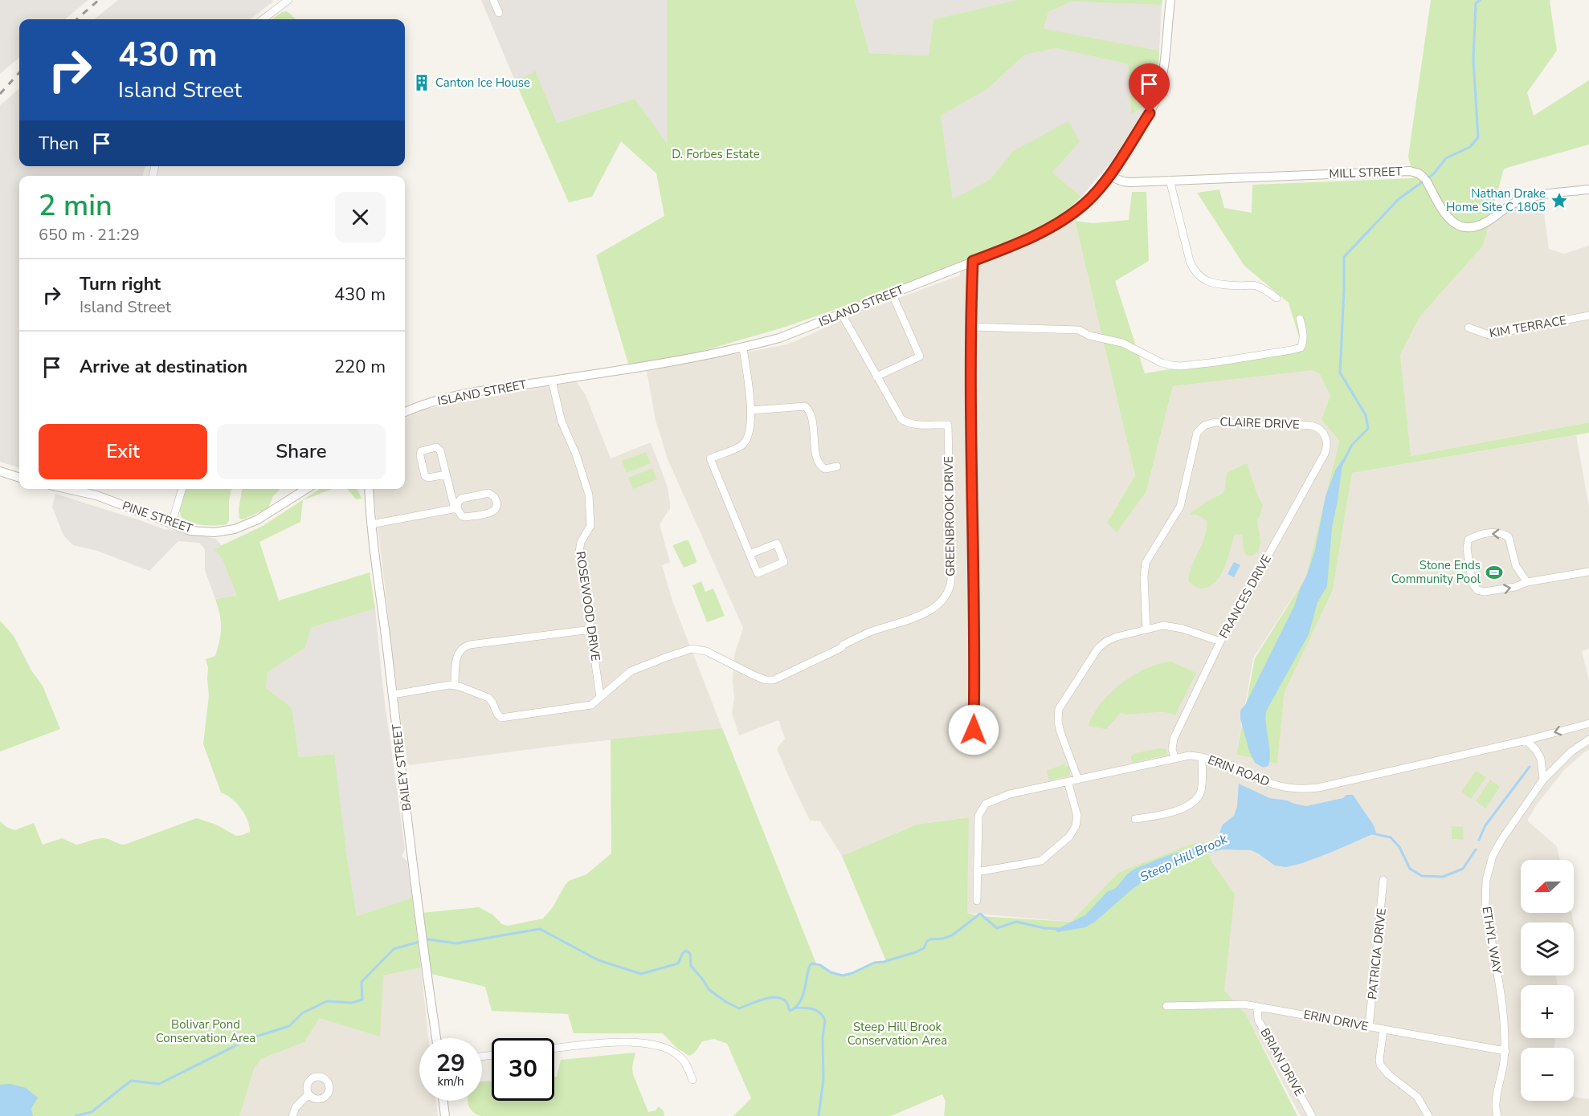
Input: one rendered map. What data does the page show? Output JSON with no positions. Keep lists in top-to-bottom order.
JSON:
{
  "streets": {
    "street": [
      "MILL STREET",
      "ISLAND STREET",
      "KIM TERRACE",
      "CLAIRE DRIVE",
      "GREENBROOK DRIVE",
      "PINE STREET",
      "FRANCES DRIVE",
      "ROSEWOOD DRIVE",
      "BAILEY STREET",
      "ERIN ROAD",
      "ETHYL WAY",
      "PATRICIA DRIVE",
      "ERIN DRIVE",
      "BRIAN DRIVE"
    ]
  },
  "crossings": [
    ["MILL STREET", "ISLAND STREET"],
    ["ISLAND STREET", "GREENBROOK DRIVE"],
    ["ISLAND STREET", "ROSEWOOD DRIVE"],
    ["CLAIRE DRIVE", "FRANCES DRIVE"],
    ["GREENBROOK DRIVE", "ROSEWOOD DRIVE"],
    ["GREENBROOK DRIVE", "BAILEY STREET"],
    ["FRANCES DRIVE", "ERIN ROAD"],
    ["ETHYL WAY", "ERIN DRIVE"],
    ["PATRICIA DRIVE", "ERIN DRIVE"],
    ["ERIN DRIVE", "BRIAN DRIVE"]
  ],
  "water": ["Steep Hill Brook"],
  "parks": ["D. Forbes Estate", "Bolivar Pond Conservation Area", "Steep Hill Brook Conservation Area"],
  "places": {
    "building": ["Canton Ice House"],
    "place": ["Nathan Drake Home Site C 1805"],
    "sports": ["Stone Ends Community Pool"]
  },
  "north": "left",
  "page": {
    "turn": ["430 m", "Island Street"],
    "then": "Then",
    "heading": ["2 min", "650 m · 21:29"],
    "list": [
      {
        "name": "Turn right",
        "note": "Island Street",
        "value": "430 m"
      },
      {
        "name": "Arrive at destination",
        "value": "220 m"
      }
    ],
    "buttons": ["Exit", "Share"],
    "map_buttons": ["+", "−"],
    "speed": "29 km/h",
    "limit": "30"
  }
}
